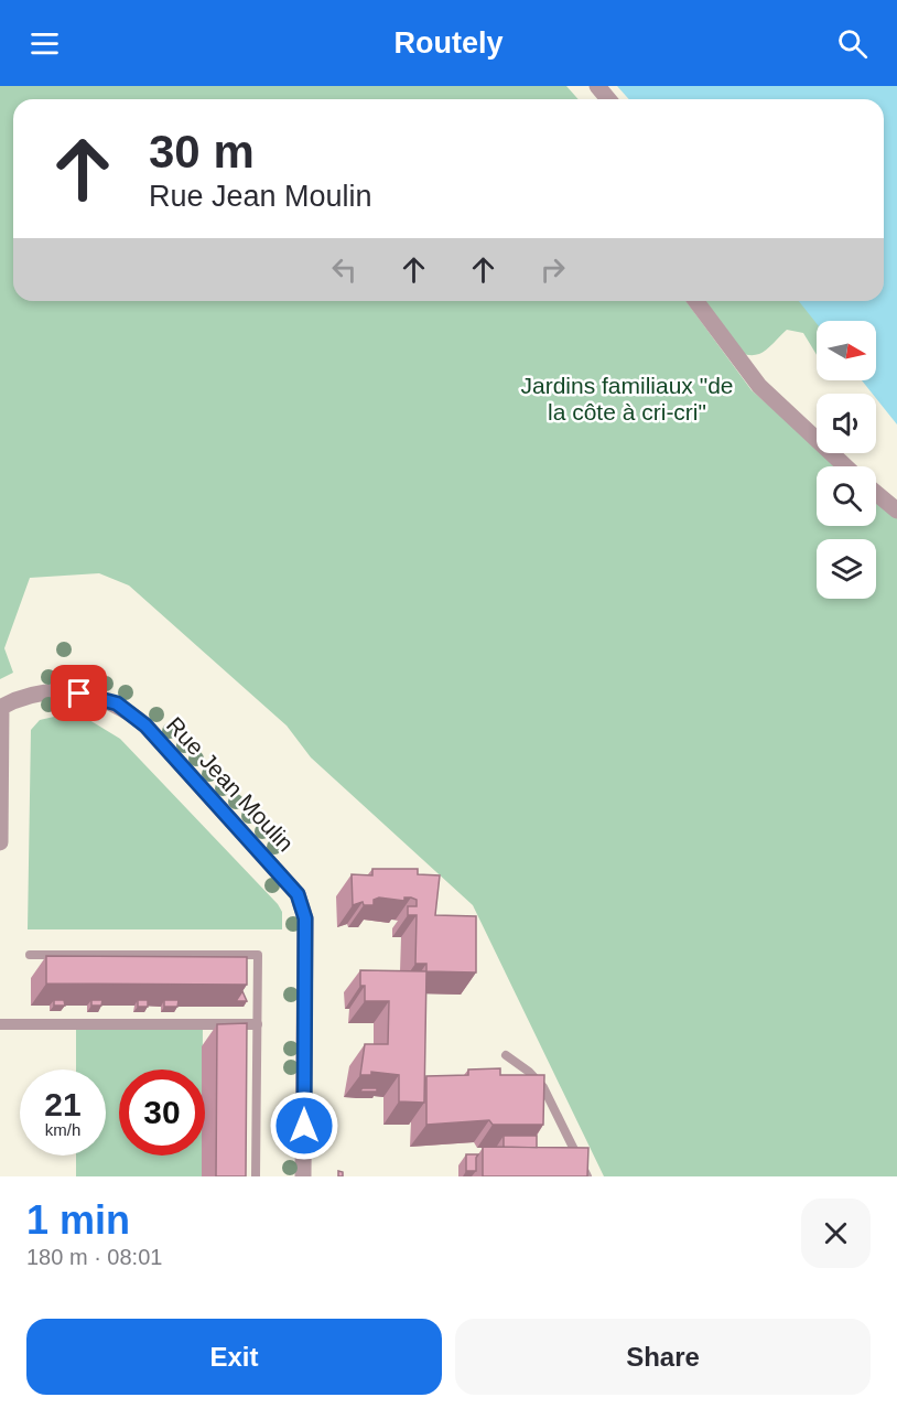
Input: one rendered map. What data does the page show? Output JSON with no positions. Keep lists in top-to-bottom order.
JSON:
{
  "streets": {
    "street": ["Rue Jean Moulin"]
  },
  "parks": ["Jardins familiaux \"de la côte à cri-cri\""],
  "north": "right",
  "page": {
    "header": "Routely",
    "turn": ["30 m", "Rue Jean Moulin"],
    "speed": "21 km/h",
    "limit": "30",
    "heading": ["1 min", "180 m · 08:01"],
    "buttons": ["Exit", "Share"]
  }
}
